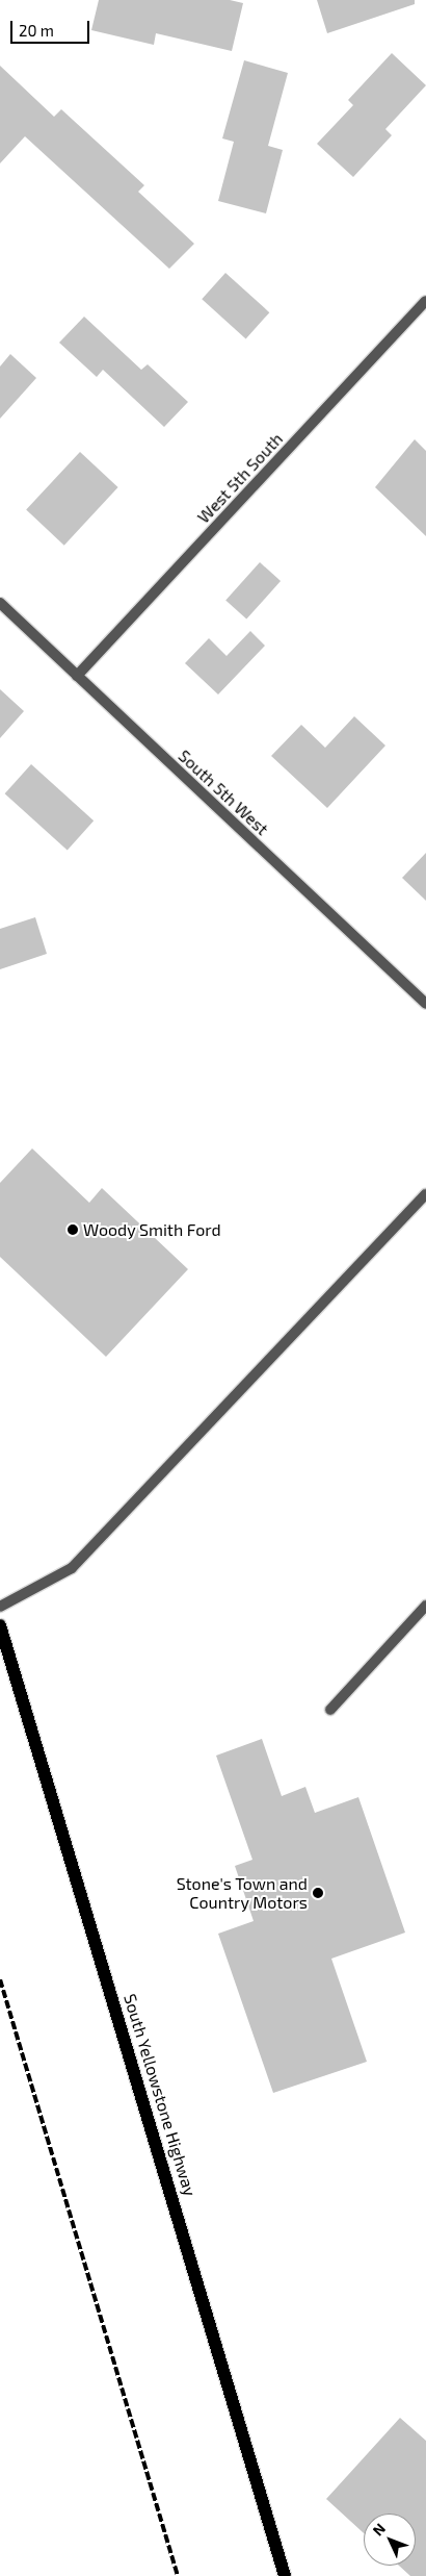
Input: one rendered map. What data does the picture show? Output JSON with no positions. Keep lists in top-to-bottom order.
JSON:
{
  "streets": {
    "main road": ["South Yellowstone Highway"],
    "street": ["West 5th South", "South 5th West"]
  },
  "crossings": [
    ["West 5th South", "South 5th West"]
  ],
  "places": ["Woody Smith Ford", "Stone's Town and Country Motors"],
  "scale_bar": "20 m",
  "north": "top left"
}
